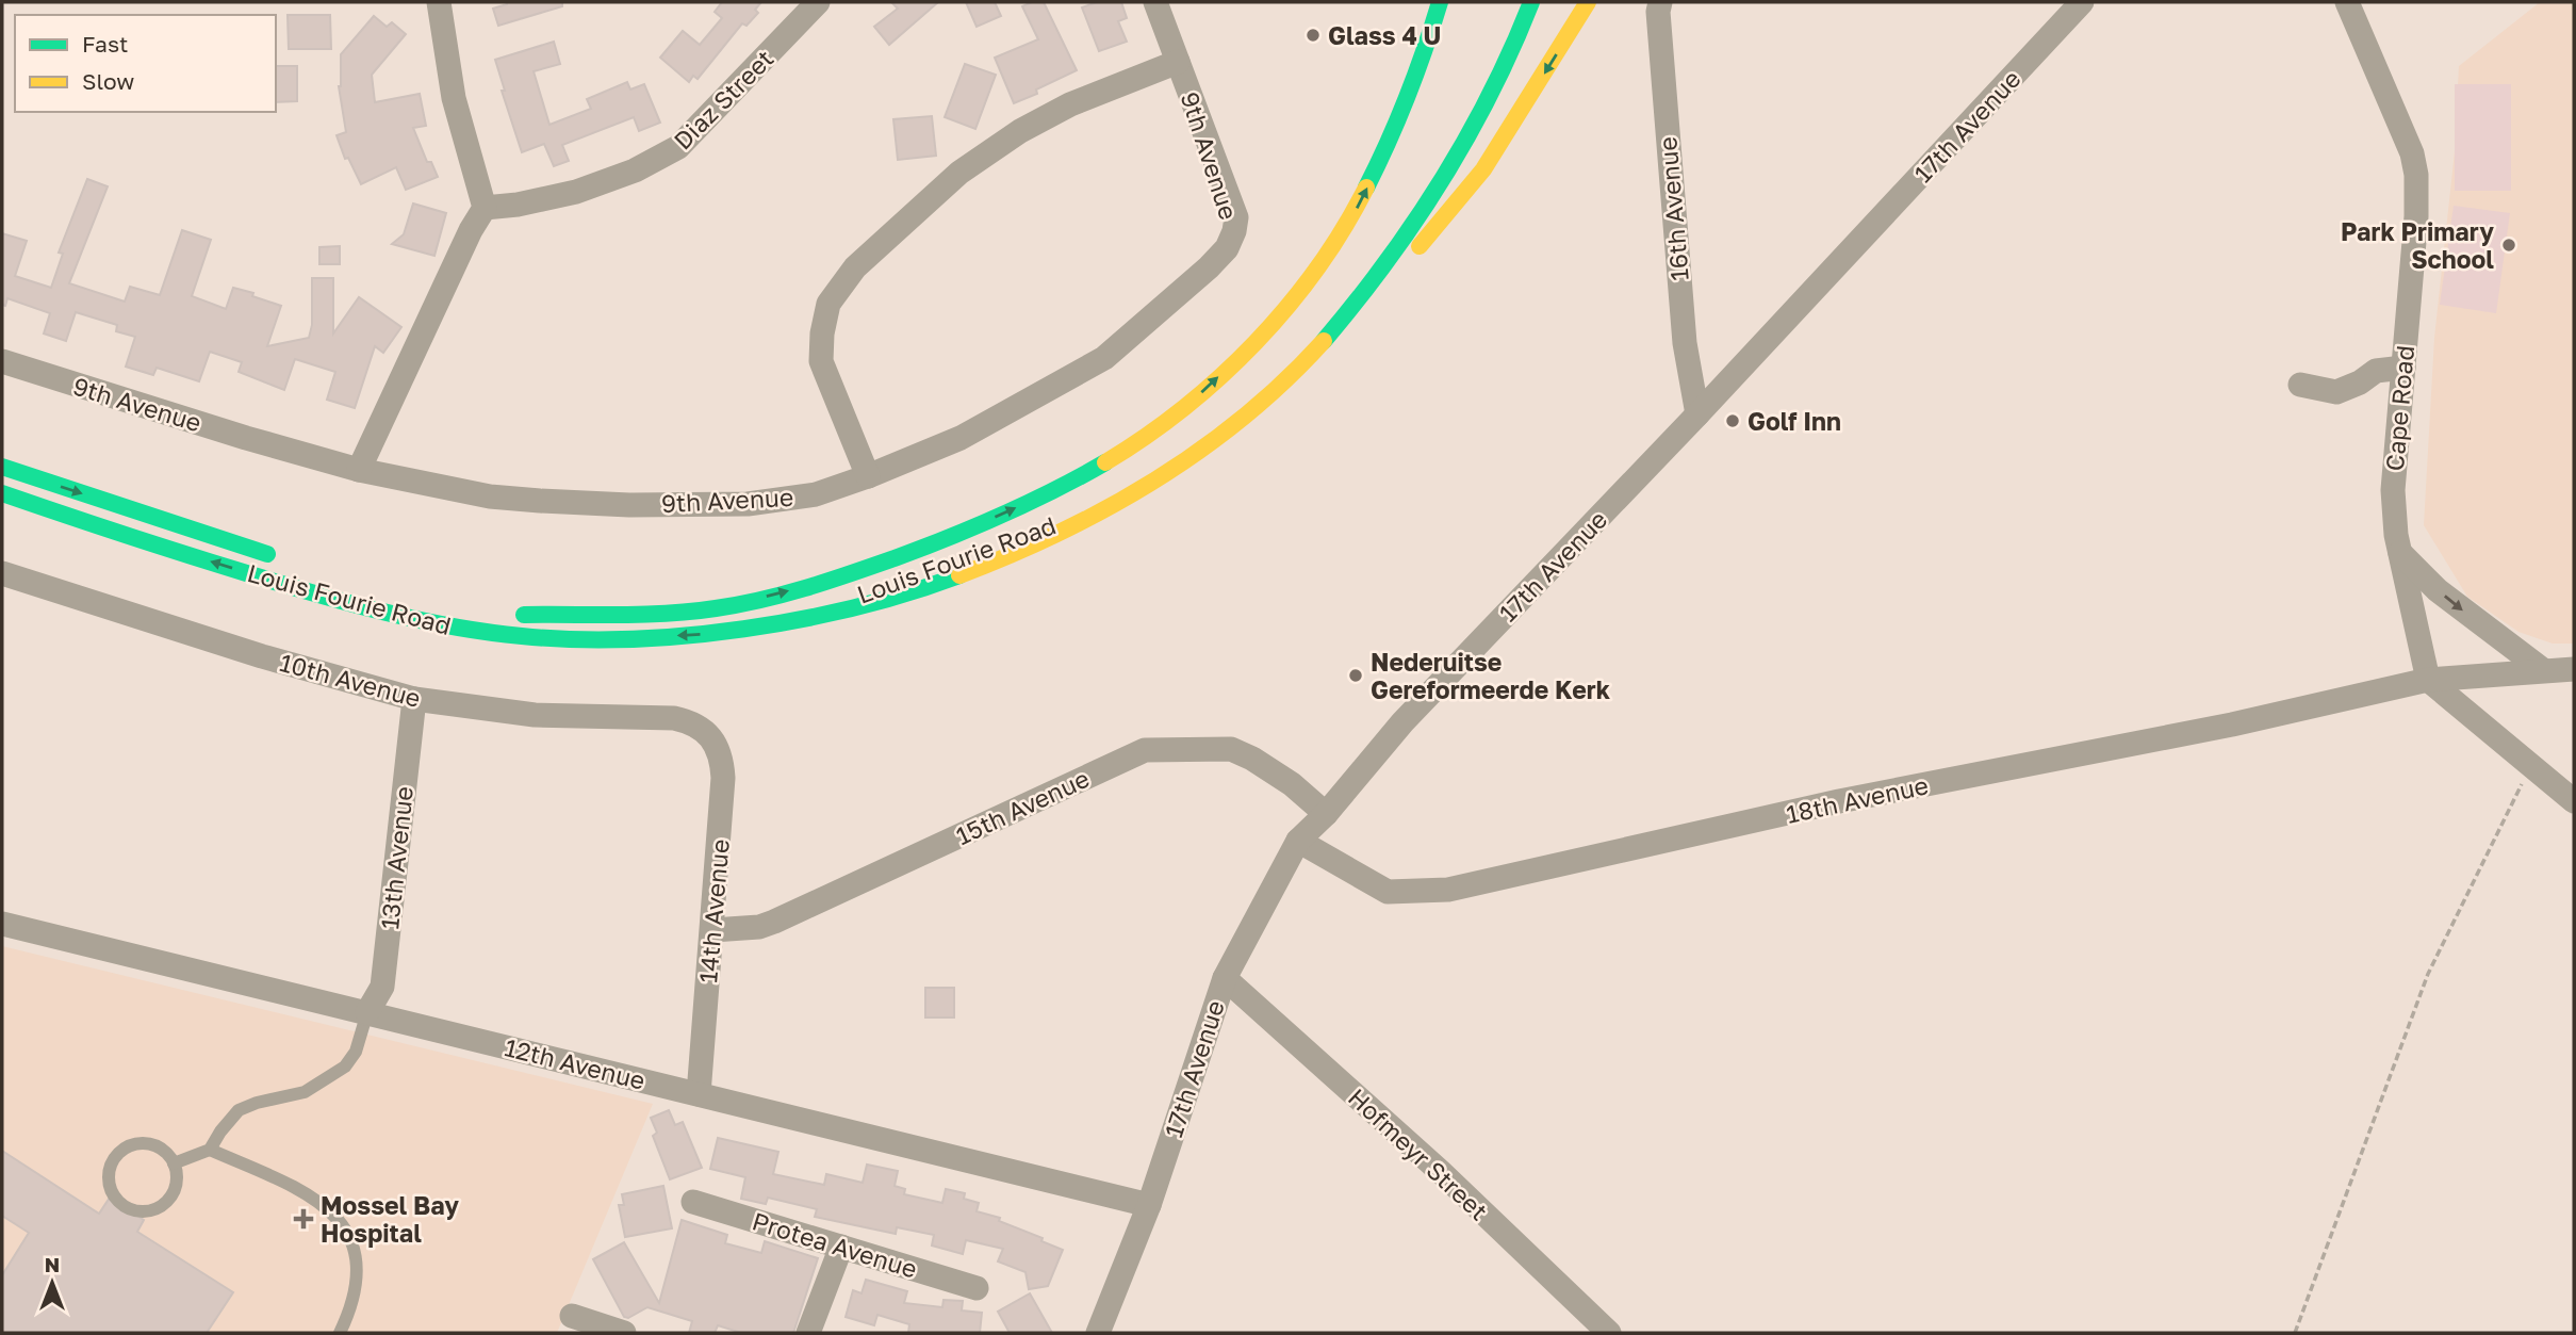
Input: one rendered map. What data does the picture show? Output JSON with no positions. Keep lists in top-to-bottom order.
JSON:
{
  "streets": {
    "main road": ["Louis Fourie Road"],
    "street": [
      "Diaz Street",
      "17th Avenue",
      "9th Avenue",
      "16th Avenue",
      "Cape Road",
      "10th Avenue",
      "18th Avenue",
      "15th Avenue",
      "13th Avenue",
      "14th Avenue",
      "12th Avenue",
      "Hofmeyr Street",
      "Protea Avenue"
    ]
  },
  "crossings": [
    ["17th Avenue", "16th Avenue"],
    ["17th Avenue", "18th Avenue"],
    ["17th Avenue", "15th Avenue"],
    ["17th Avenue", "12th Avenue"],
    ["17th Avenue", "Hofmeyr Street"],
    ["Cape Road", "18th Avenue"],
    ["10th Avenue", "13th Avenue"],
    ["10th Avenue", "14th Avenue"],
    ["15th Avenue", "14th Avenue"],
    ["13th Avenue", "12th Avenue"],
    ["14th Avenue", "12th Avenue"]
  ],
  "places": {
    "other": [
      "Glass 4 U",
      "Park Primary School",
      "Golf Inn",
      "Nederuitse Gereformeerde Kerk"
    ],
    "health": ["Mossel Bay Hospital"]
  },
  "legend": ["Fast", "Slow"],
  "north": "top"
}
